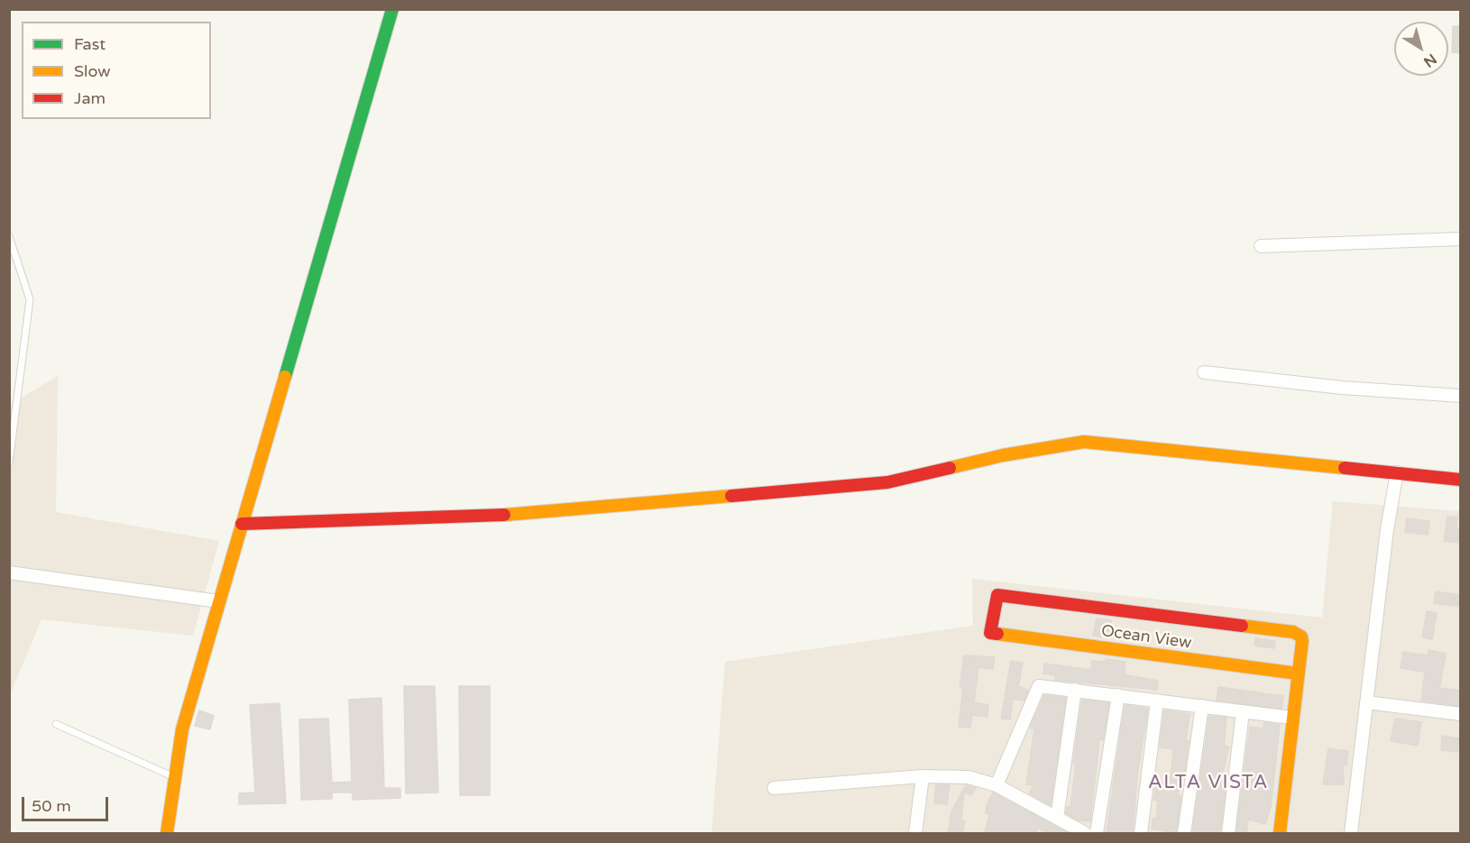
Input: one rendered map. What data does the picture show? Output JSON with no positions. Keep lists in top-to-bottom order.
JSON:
{
  "streets": {
    "street": ["Ocean View"]
  },
  "districts": ["ALTA VISTA"],
  "legend": ["Fast", "Slow", "Jam"],
  "scale_bar": "50 m",
  "north": "bottom right"
}
